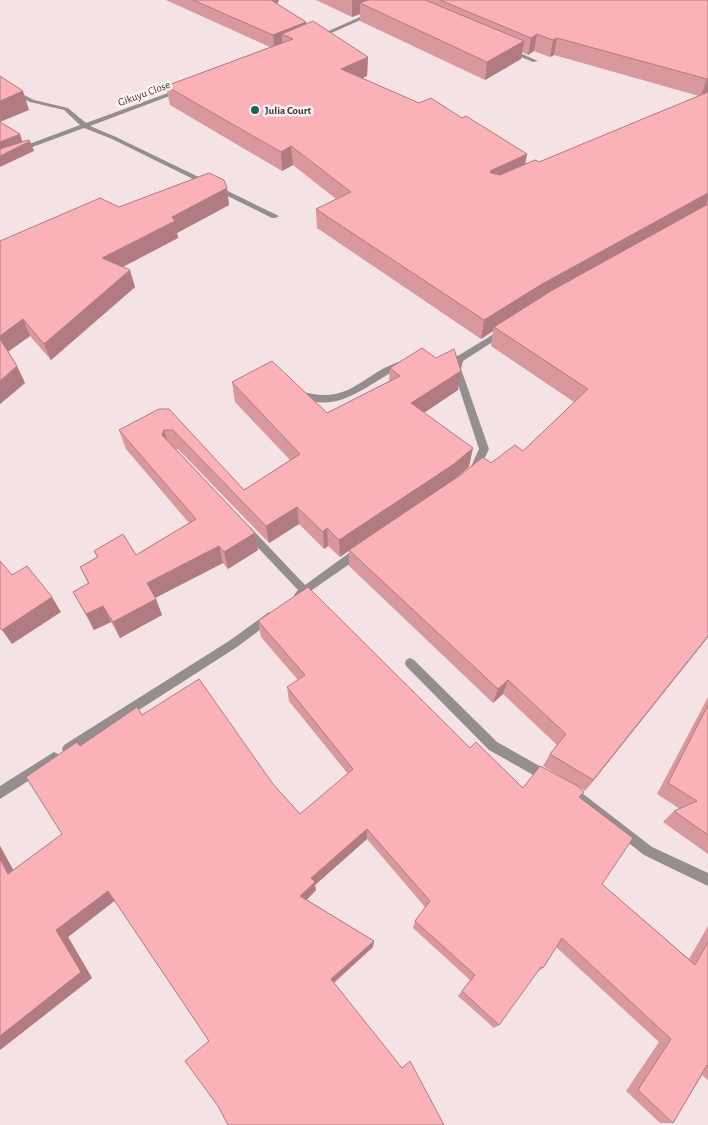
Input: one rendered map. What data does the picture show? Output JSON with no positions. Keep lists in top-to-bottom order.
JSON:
{
  "streets": {
    "street": ["Gikuyu Close"]
  },
  "places": ["Julia Court"]
}
